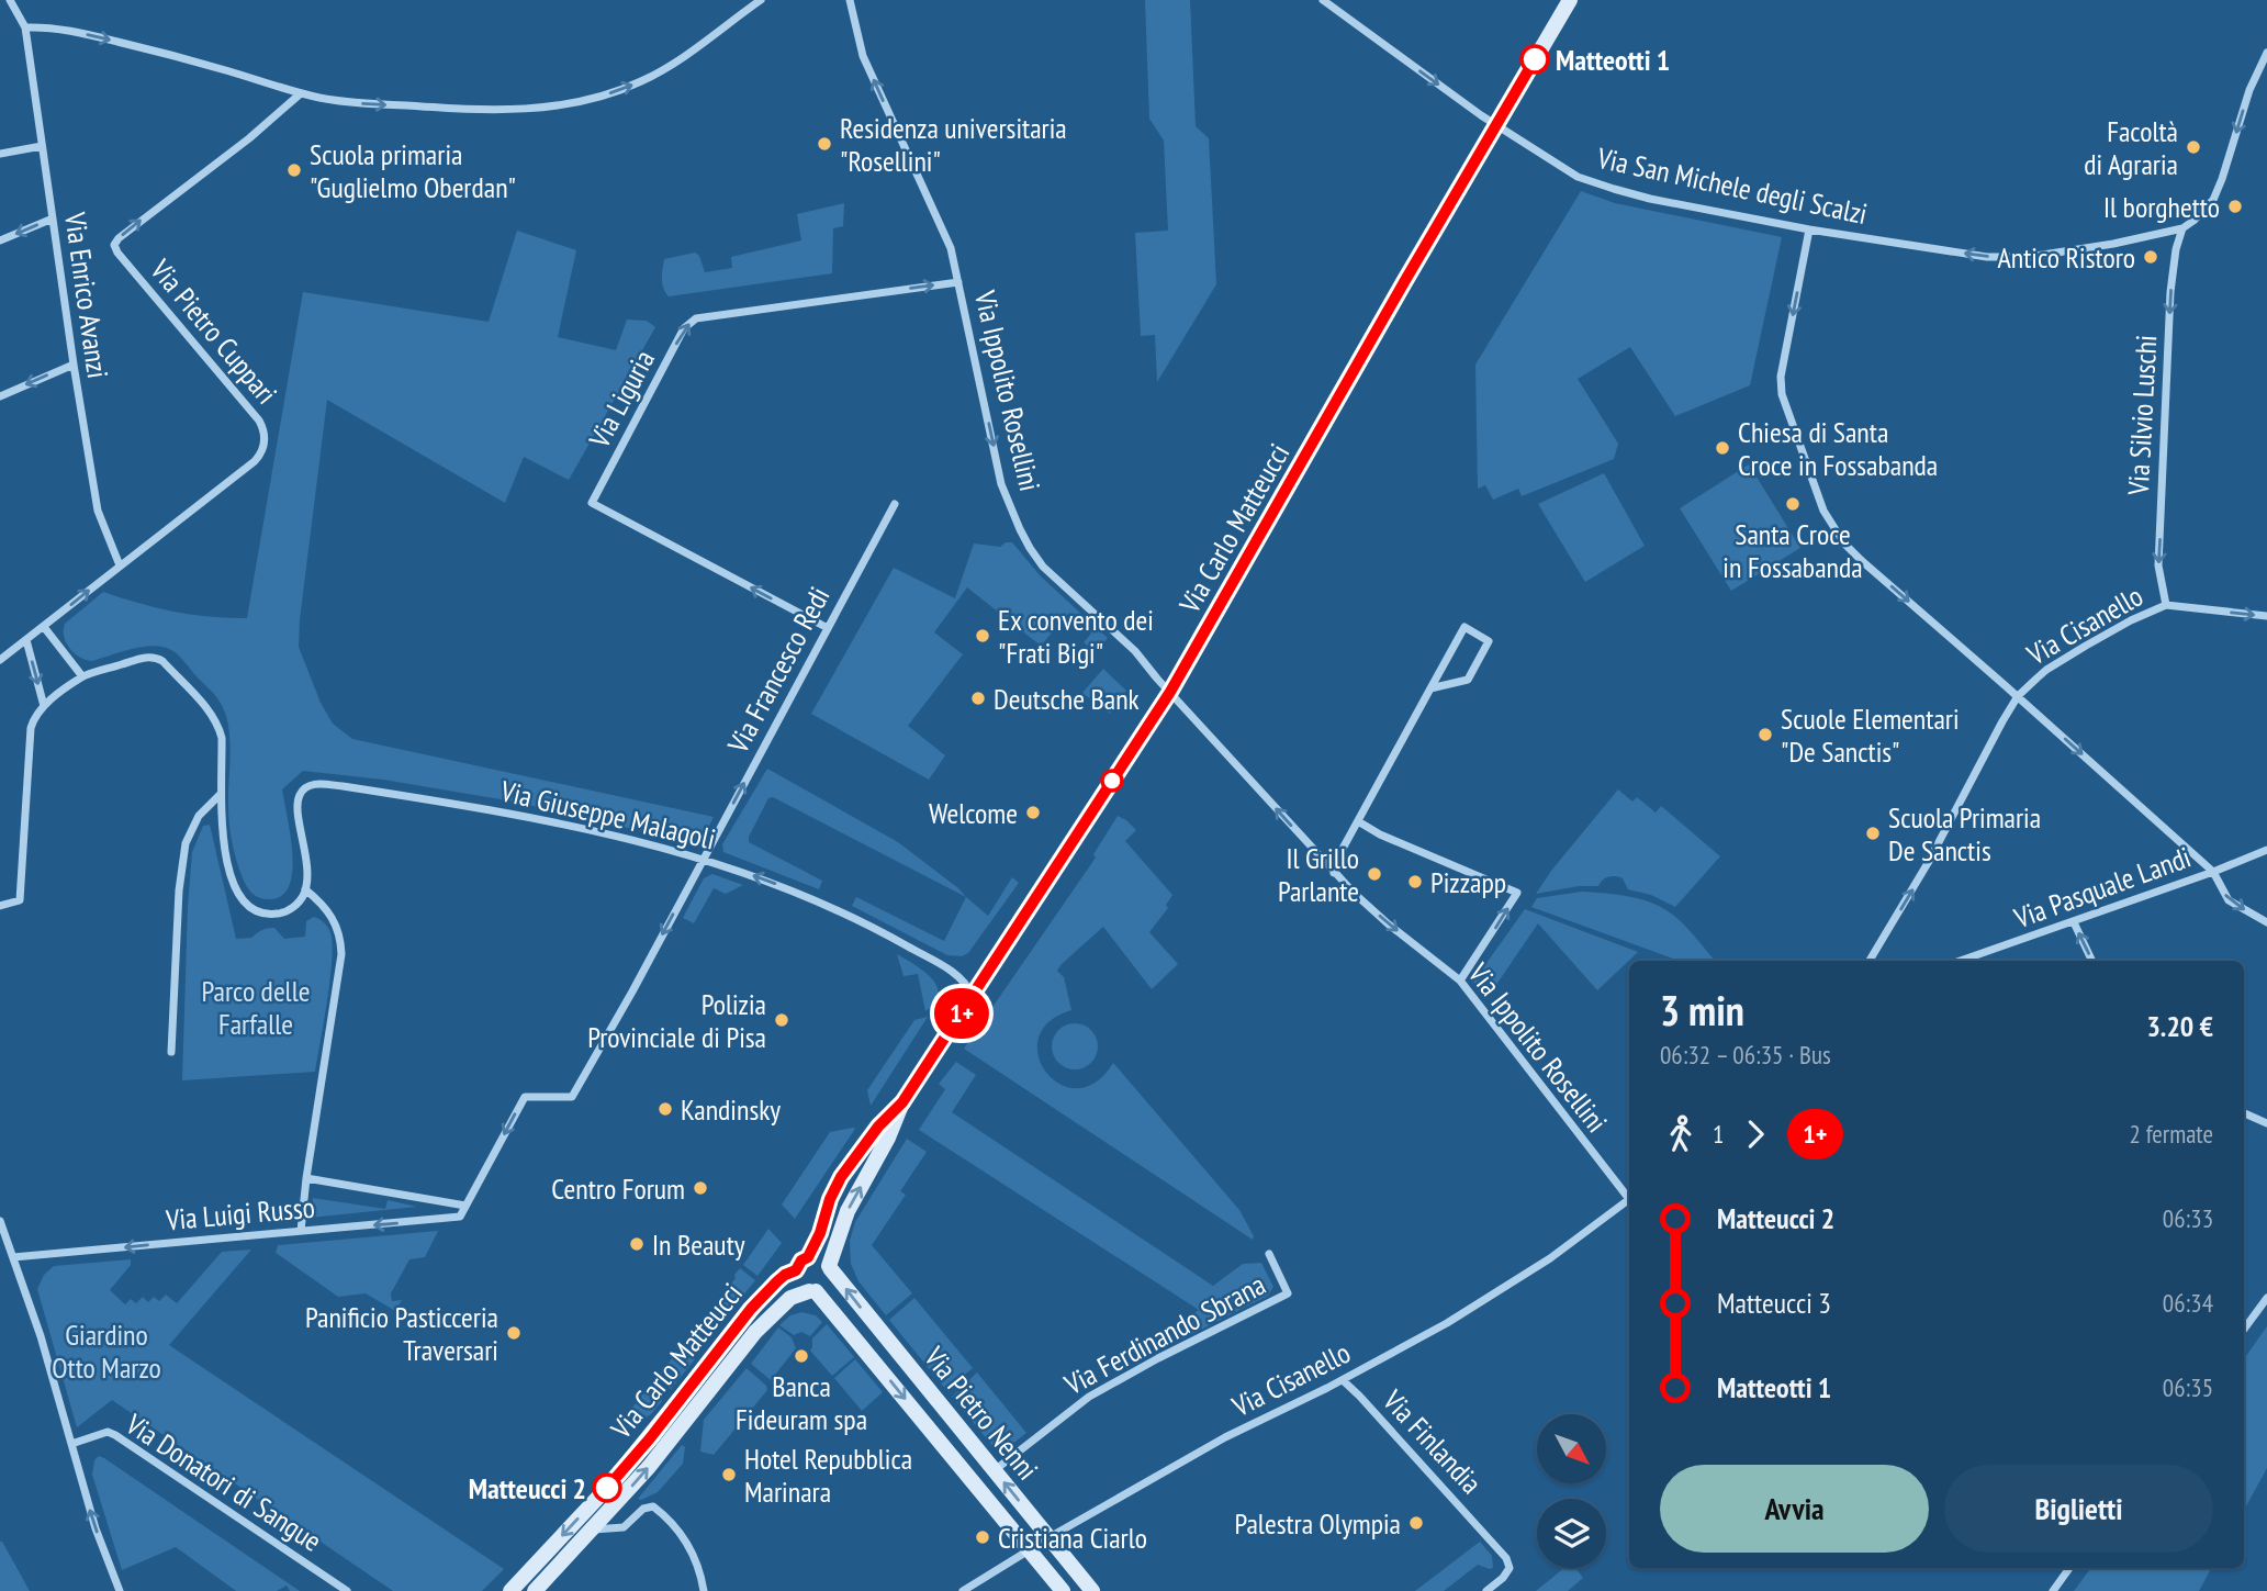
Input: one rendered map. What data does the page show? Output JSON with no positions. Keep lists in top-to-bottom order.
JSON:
{
  "streets": {
    "main road": ["Via Carlo Matteucci", "Via Pietro Nenni"],
    "street": [
      "Via San Michele degli Scalzi",
      "Via Enrico Avanzi",
      "Via Pietro Cuppari",
      "Via Ippolito Rosellini",
      "Via Liguria",
      "Via Silvio Luschi",
      "Via Cisanello",
      "Via Francesco Redi",
      "Via Giuseppe Malagoli",
      "Via Pasquale Landi",
      "Via Luigi Russo",
      "Via Ferdinando Sbrana",
      "Via Finlandia",
      "Via Donatori di Sangue"
    ]
  },
  "crossings": [
    ["Via San Michele degli Scalzi", "Via Silvio Luschi"],
    ["Via San Michele degli Scalzi", "Via Carlo Matteucci"],
    ["Via Enrico Avanzi", "Via Pietro Cuppari"],
    ["Via Ippolito Rosellini", "Via Liguria"],
    ["Via Ippolito Rosellini", "Via Carlo Matteucci"],
    ["Via Liguria", "Via Francesco Redi"],
    ["Via Silvio Luschi", "Via Cisanello"],
    ["Via Carlo Matteucci", "Via Giuseppe Malagoli"],
    ["Via Carlo Matteucci", "Via Pietro Nenni"],
    ["Via Cisanello", "Via Pietro Nenni"],
    ["Via Cisanello", "Via Finlandia"],
    ["Via Francesco Redi", "Via Giuseppe Malagoli"],
    ["Via Ferdinando Sbrana", "Via Pietro Nenni"]
  ],
  "one_way": ["Via Silvio Luschi", "Via Francesco Redi", "Via Giuseppe Malagoli"],
  "parks": ["Parco delle Farfalle", "Giardino Otto Marzo"],
  "places": [
    "Matteotti 1",
    "Residenza universitaria \"Rosellini\"",
    "Facoltà di Agraria",
    "Scuola primaria \"Guglielmo Oberdan\"",
    "Il borghetto",
    "Antico Ristoro",
    "Chiesa di Santa Croce in Fossabanda",
    "Santa Croce in Fossabanda",
    "Ex convento dei \"Frati Bigi\"",
    "Deutsche Bank",
    "Scuole Elementari \"De Sanctis\"",
    "Welcome",
    "Scuola Primaria De Sanctis",
    "Il Grillo Parlante",
    "Pizzapp",
    "Polizia Provinciale di Pisa",
    "Kandinsky",
    "Centro Forum",
    "In Beauty",
    "Panificio Pasticceria Traversari",
    "Banca Fideuram spa",
    "Hotel Repubblica Marinara",
    "Matteucci 2",
    "Palestra Olympia",
    "Cristiana Ciarlo"
  ],
  "lines": ["bus line 1+"],
  "north": "bottom right",
  "page": {
    "on_map": "1+",
    "heading": ["3 min", "06:32 – 06:35 · Bus", "3.20 €"],
    "legs": ["1", "1+", "2 fermate"],
    "list": [
      {
        "name": "Matteucci 2",
        "value": "06:33"
      },
      {
        "name": "Matteucci 3",
        "value": "06:34"
      },
      {
        "name": "Matteotti 1",
        "value": "06:35"
      }
    ],
    "buttons": ["Avvia", "Biglietti"]
  }
}
